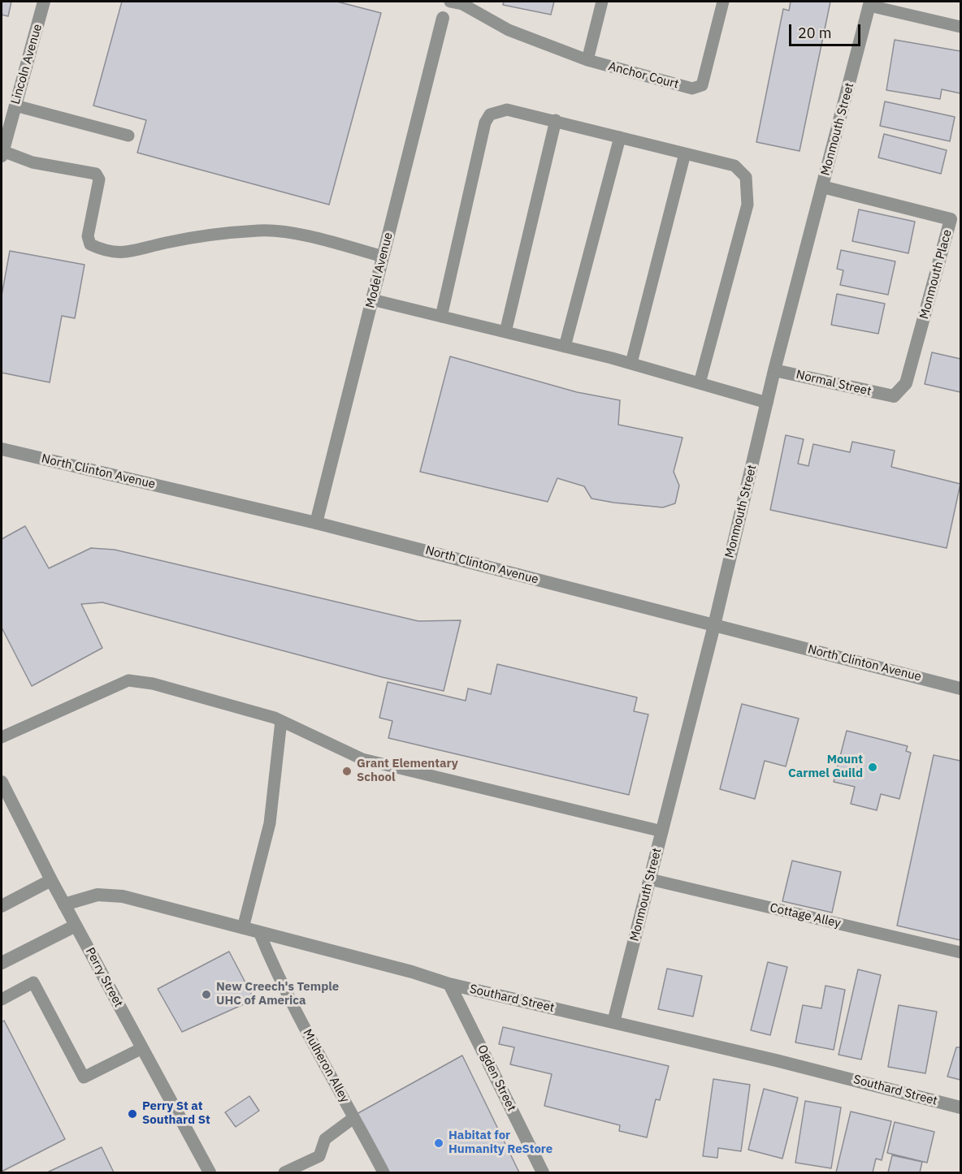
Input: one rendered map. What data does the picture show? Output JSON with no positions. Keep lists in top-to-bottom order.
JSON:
{
  "streets": {
    "street": [
      "Lincoln Avenue",
      "Monmouth Street",
      "Model Avenue",
      "Monmouth Place",
      "Normal Street",
      "North Clinton Avenue",
      "Perry Street",
      "Southard Street",
      "Ogden Street"
    ],
    "lane": ["Anchor Court", "Cottage Alley", "Mulheron Alley"]
  },
  "crossings": [
    ["Monmouth Street", "Monmouth Place"],
    ["Monmouth Street", "Normal Street"],
    ["Monmouth Street", "North Clinton Avenue"],
    ["Monmouth Street", "Cottage Alley"],
    ["Monmouth Street", "Southard Street"],
    ["Model Avenue", "North Clinton Avenue"],
    ["Monmouth Place", "Normal Street"],
    ["Perry Street", "Southard Street"],
    ["Southard Street", "Mulheron Alley"],
    ["Southard Street", "Ogden Street"]
  ],
  "places": [
    "Mount Carmel Guild",
    "Grant Elementary School",
    "New Creech's Temple UHC of America",
    "Perry St at Southard St",
    "Habitat for Humanity ReStore"
  ],
  "scale_bar": "20 m"
}
